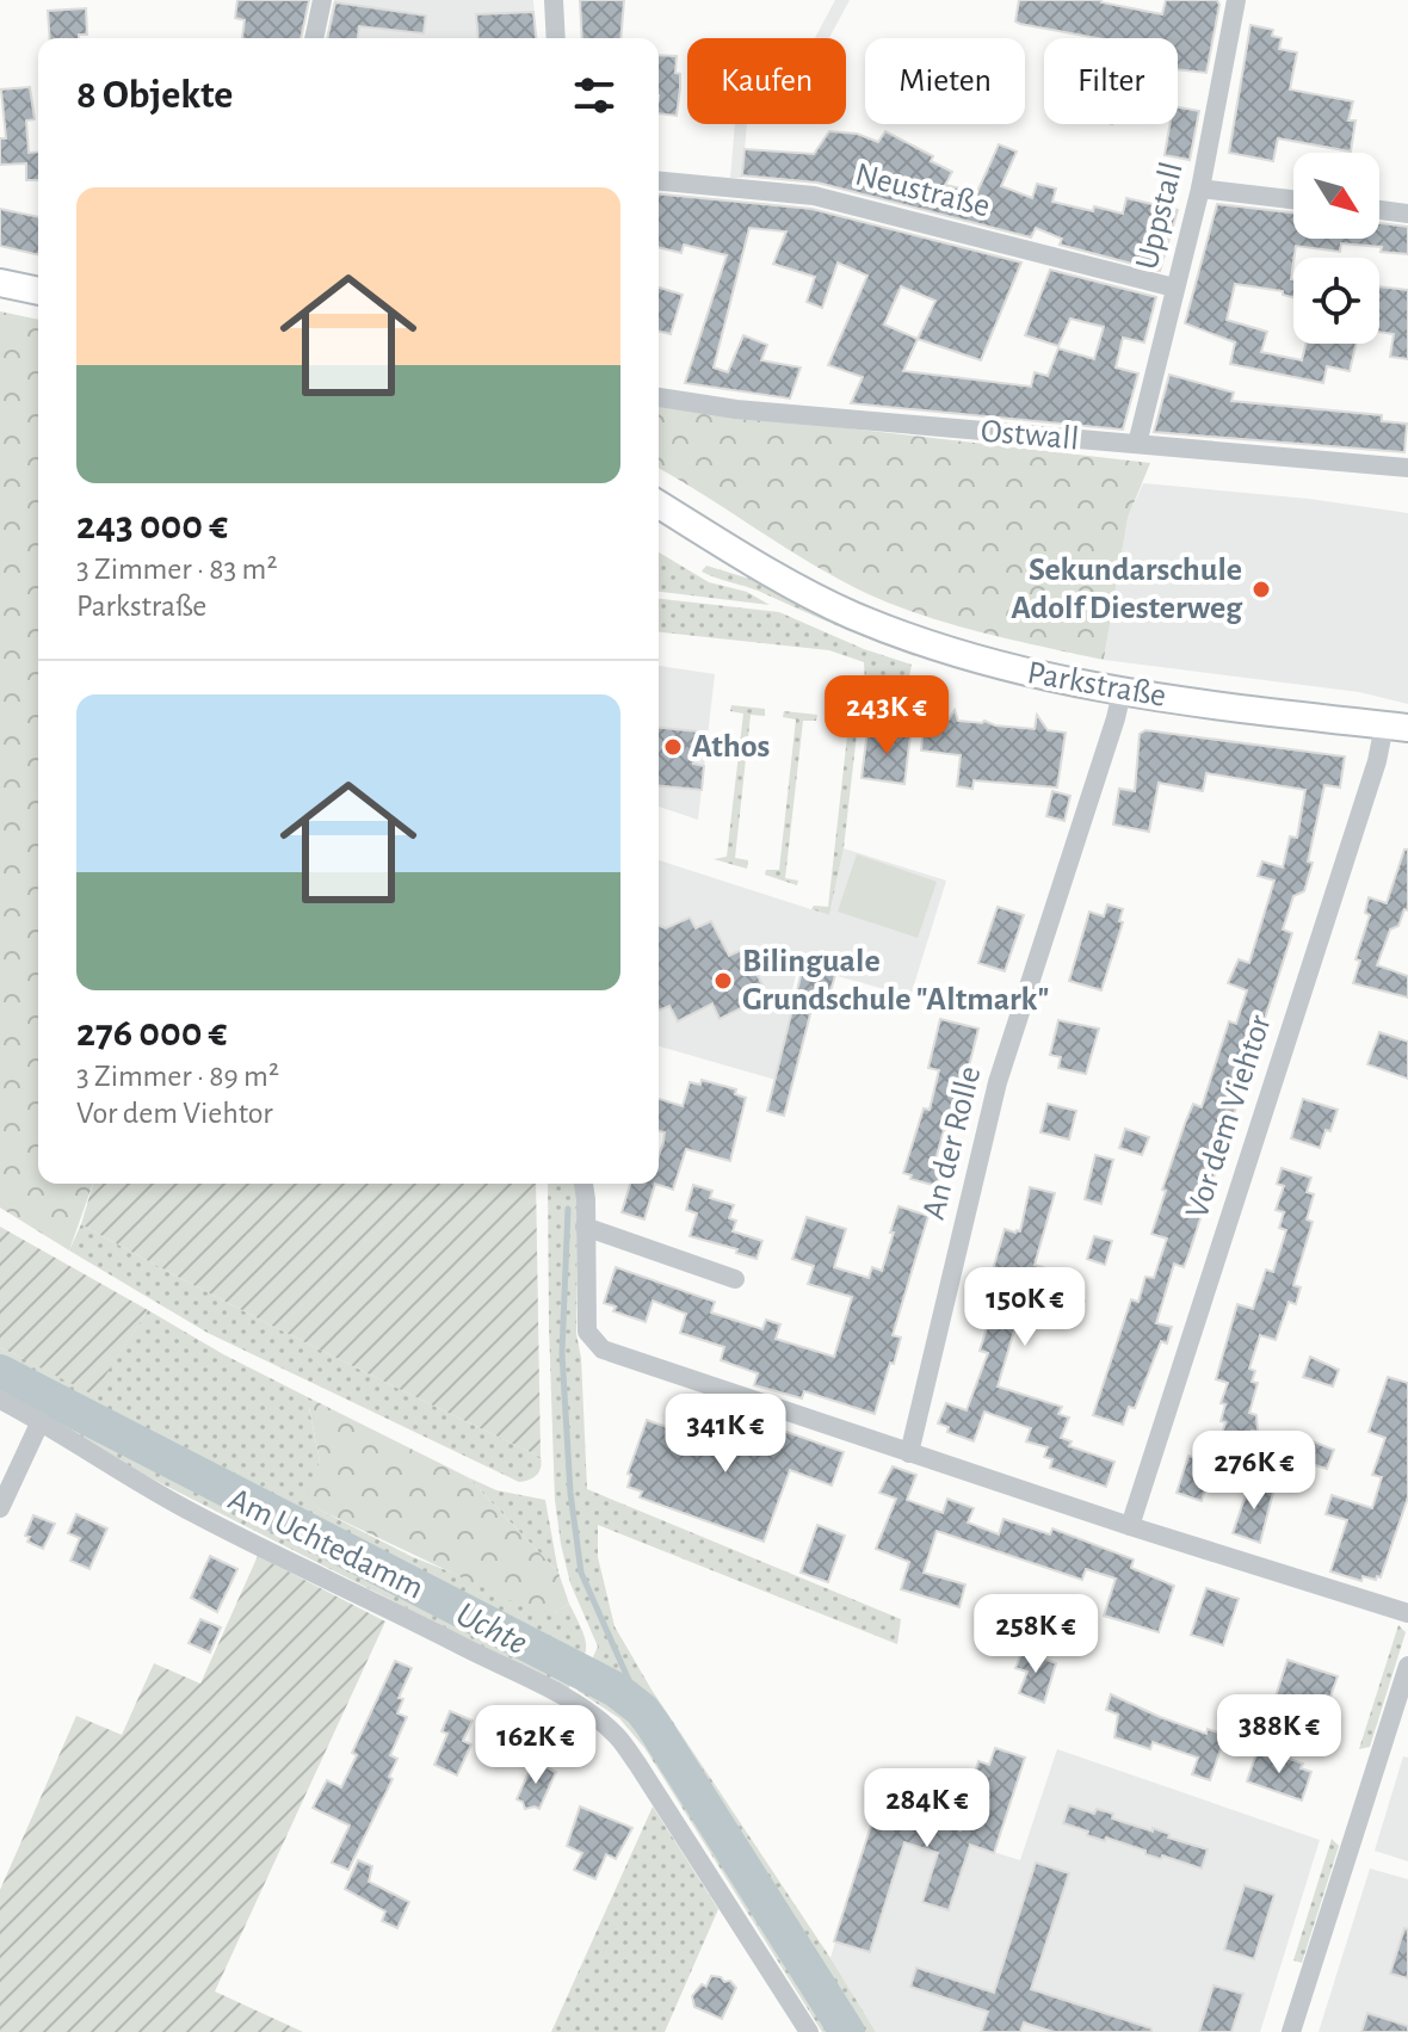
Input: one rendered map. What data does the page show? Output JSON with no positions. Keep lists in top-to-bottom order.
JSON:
{
  "streets": {
    "main road": ["Parkstraße"],
    "street": [
      "Neustraße",
      "Uppstall",
      "Ostwall",
      "Vor dem Viehtor",
      "An der Rolle",
      "Am Uchtedamm"
    ]
  },
  "crossings": [
    ["Neustraße", "Uppstall"],
    ["Uppstall", "Ostwall"],
    ["Parkstraße", "Vor dem Viehtor"],
    ["Parkstraße", "An der Rolle"]
  ],
  "water": ["Uchte"],
  "places": ["Sekundarschule Adolf Diesterweg", "Athos", "Bilinguale Grundschule \"Altmark\""],
  "north": "bottom right",
  "page": {
    "chip": ["Kaufen", "Mieten", "Filter"],
    "heading": "8 Objekte",
    "list": [
      {
        "name": "243 000 €",
        "note": "3 Zimmer · 83 m² · Parkstraße"
      },
      {
        "name": "276 000 €",
        "note": "3 Zimmer · 89 m² · Vor dem Viehtor"
      }
    ],
    "price": [
      "243K €",
      "150K €",
      "341K €",
      "276K €",
      "258K €",
      "388K €",
      "162K €",
      "284K €"
    ]
  }
}
